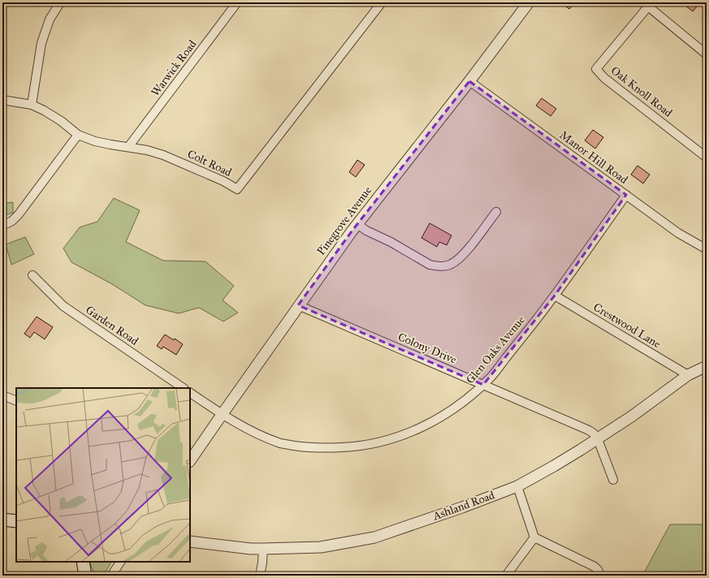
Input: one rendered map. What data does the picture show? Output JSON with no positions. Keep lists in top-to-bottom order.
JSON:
{
  "streets": {
    "street": [
      "Warwick Road",
      "Oak Knoll Road",
      "Manor Hill Road",
      "Colt Road",
      "Pinegrove Avenue",
      "Garden Road",
      "Crestwood Lane",
      "Colony Drive",
      "Glen Oaks Avenue",
      "Ashland Road"
    ]
  },
  "crossings": [
    ["Warwick Road", "Colt Road"],
    ["Manor Hill Road", "Pinegrove Avenue"],
    ["Manor Hill Road", "Glen Oaks Avenue"],
    ["Pinegrove Avenue", "Colony Drive"],
    ["Pinegrove Avenue", "Glen Oaks Avenue"],
    ["Crestwood Lane", "Glen Oaks Avenue"],
    ["Crestwood Lane", "Ashland Road"],
    ["Colony Drive", "Glen Oaks Avenue"],
    ["Colony Drive", "Ashland Road"]
  ]
}
